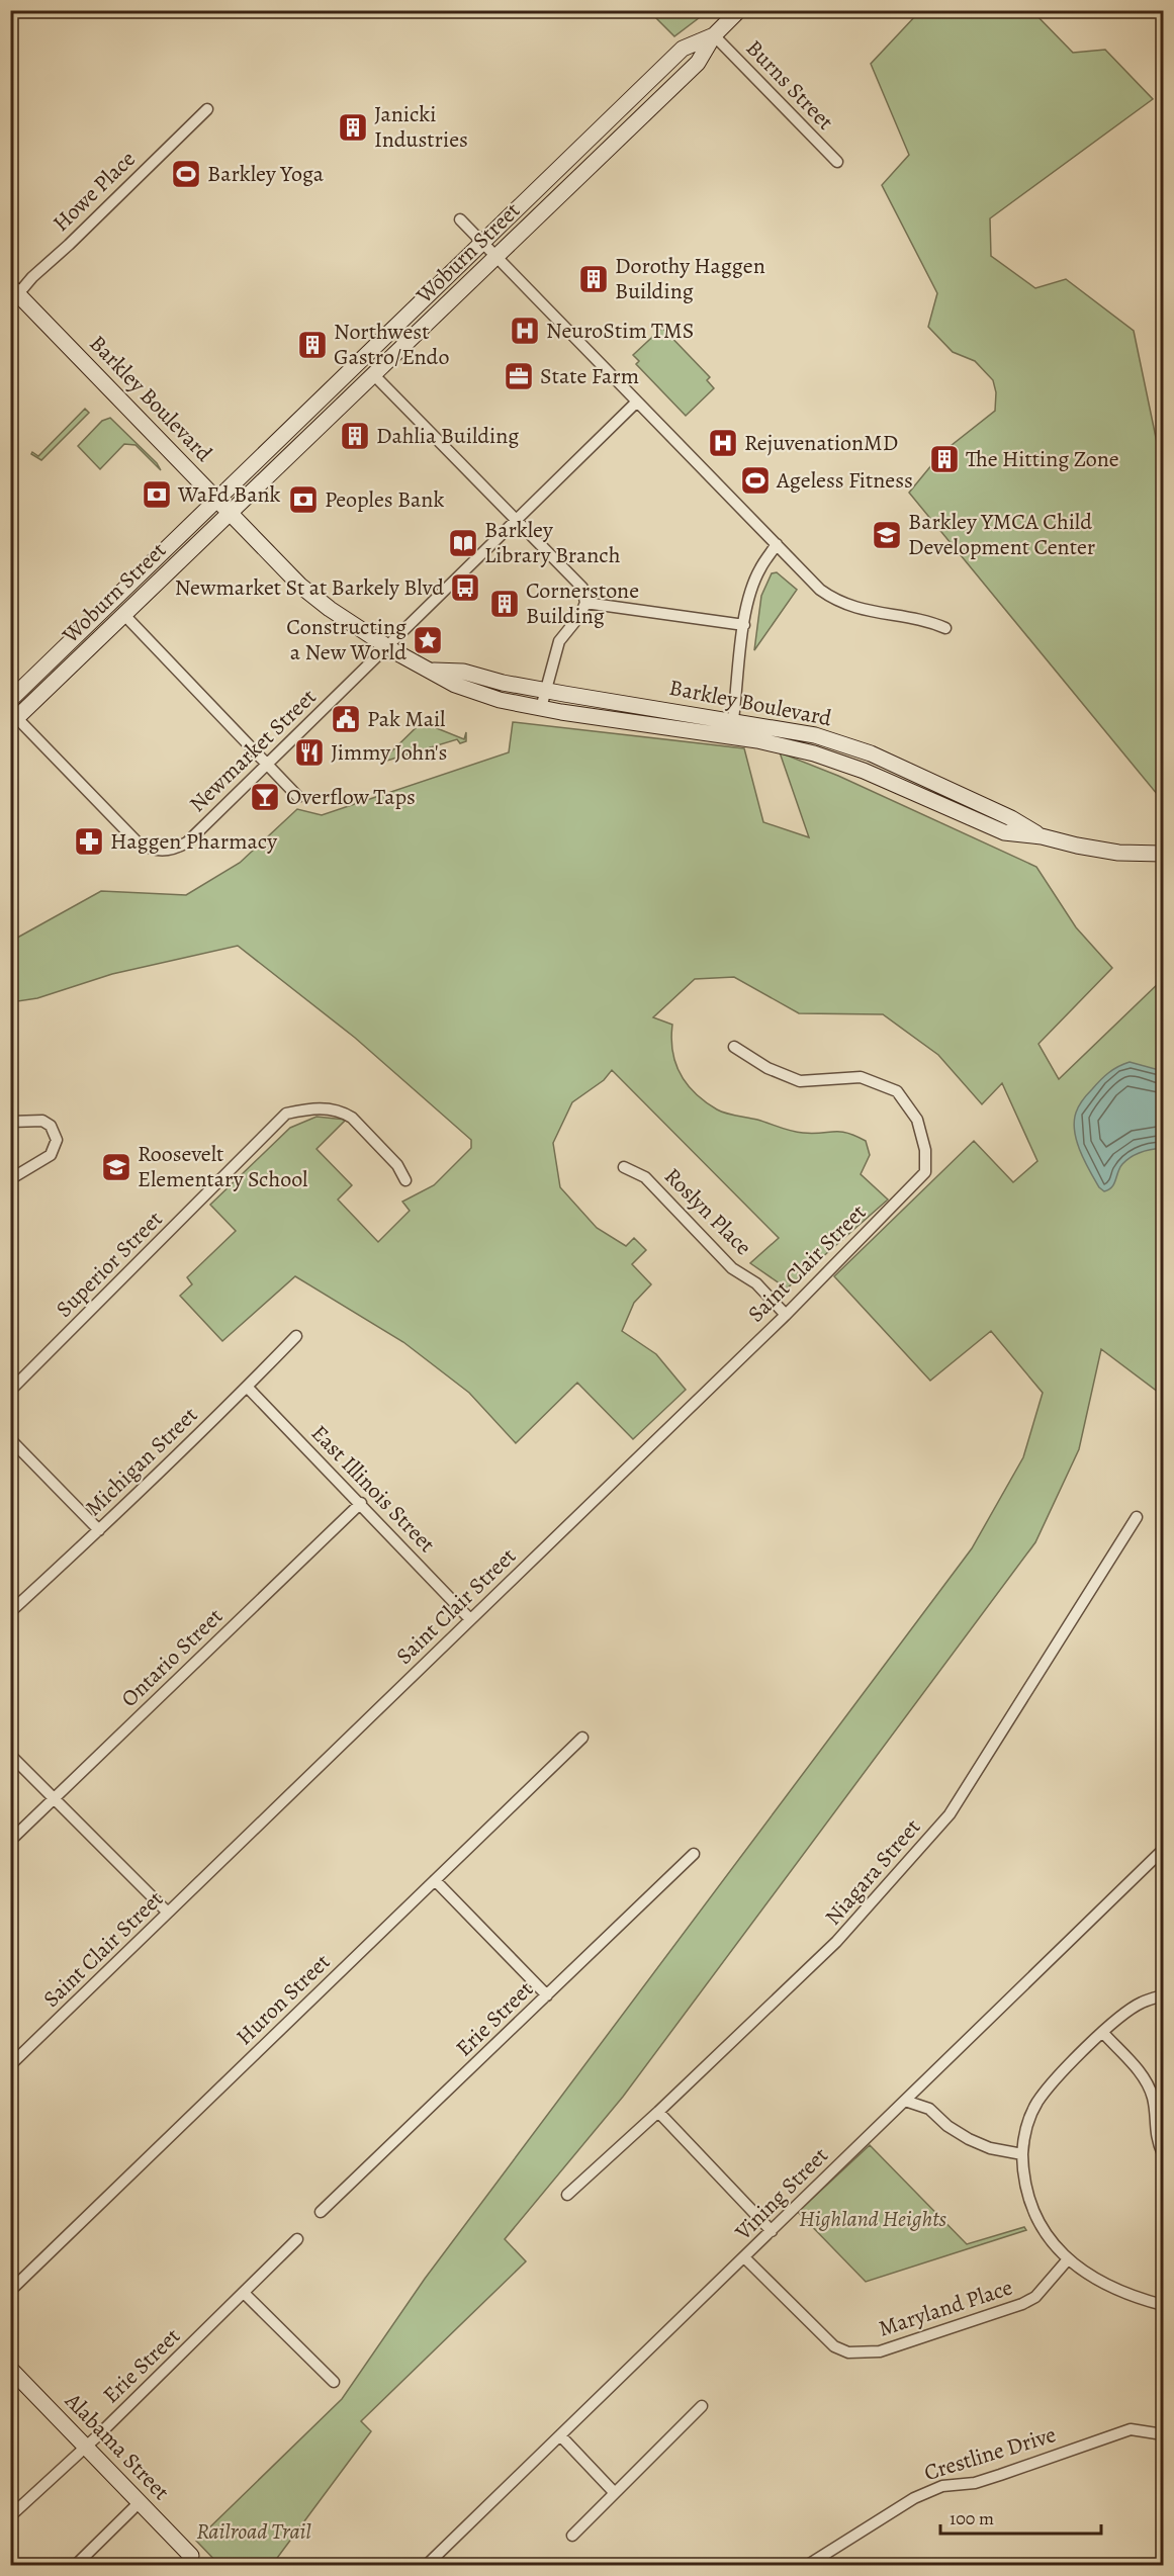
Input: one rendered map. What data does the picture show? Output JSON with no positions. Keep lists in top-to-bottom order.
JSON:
{
  "streets": {
    "main road": ["Woburn Street", "Barkley Boulevard", "Alabama Street"],
    "street": [
      "Burns Street",
      "Howe Place",
      "Newmarket Street",
      "Roslyn Place",
      "Saint Clair Street",
      "Superior Street",
      "Michigan Street",
      "East Illinois Street",
      "Ontario Street",
      "Niagara Street",
      "Huron Street",
      "Erie Street",
      "Vining Street",
      "Maryland Place",
      "Crestline Drive"
    ]
  },
  "crossings": [
    ["Burns Street", "Woburn Street"],
    ["Howe Place", "Barkley Boulevard"],
    ["Woburn Street", "Barkley Boulevard"],
    ["Woburn Street", "Newmarket Street"],
    ["Barkley Boulevard", "Newmarket Street"],
    ["Roslyn Place", "Saint Clair Street"],
    ["Saint Clair Street", "East Illinois Street"],
    ["Michigan Street", "East Illinois Street"],
    ["East Illinois Street", "Ontario Street"],
    ["Erie Street", "Alabama Street"],
    ["Vining Street", "Maryland Place"]
  ],
  "parks": ["Highland Heights", "Railroad Trail"],
  "places": {
    "building": [
      "Janicki Industries",
      "Dorothy Haggen Building",
      "Northwest Gastro/Endo",
      "Dahlia Building",
      "The Hitting Zone",
      "Cornerstone Building"
    ],
    "sports": ["Barkley Yoga", "Ageless Fitness"],
    "hospital": ["NeuroStim TMS", "RejuvenationMD"],
    "office": ["State Farm"],
    "bank": ["WaFd Bank", "Peoples Bank"],
    "school or university": ["Barkley YMCA Child Development Center", "Roosevelt Elementary School"],
    "library": ["Barkley Library Branch"],
    "bus stop": ["Newmarket St at Barkely Blvd"],
    "place": ["Constructing a New World"],
    "public building": ["Pak Mail"],
    "restaurant": ["Jimmy John's"],
    "bar": ["Overflow Taps"],
    "pharmacy": ["Haggen Pharmacy"]
  },
  "scale_bar": "100 m"
}
